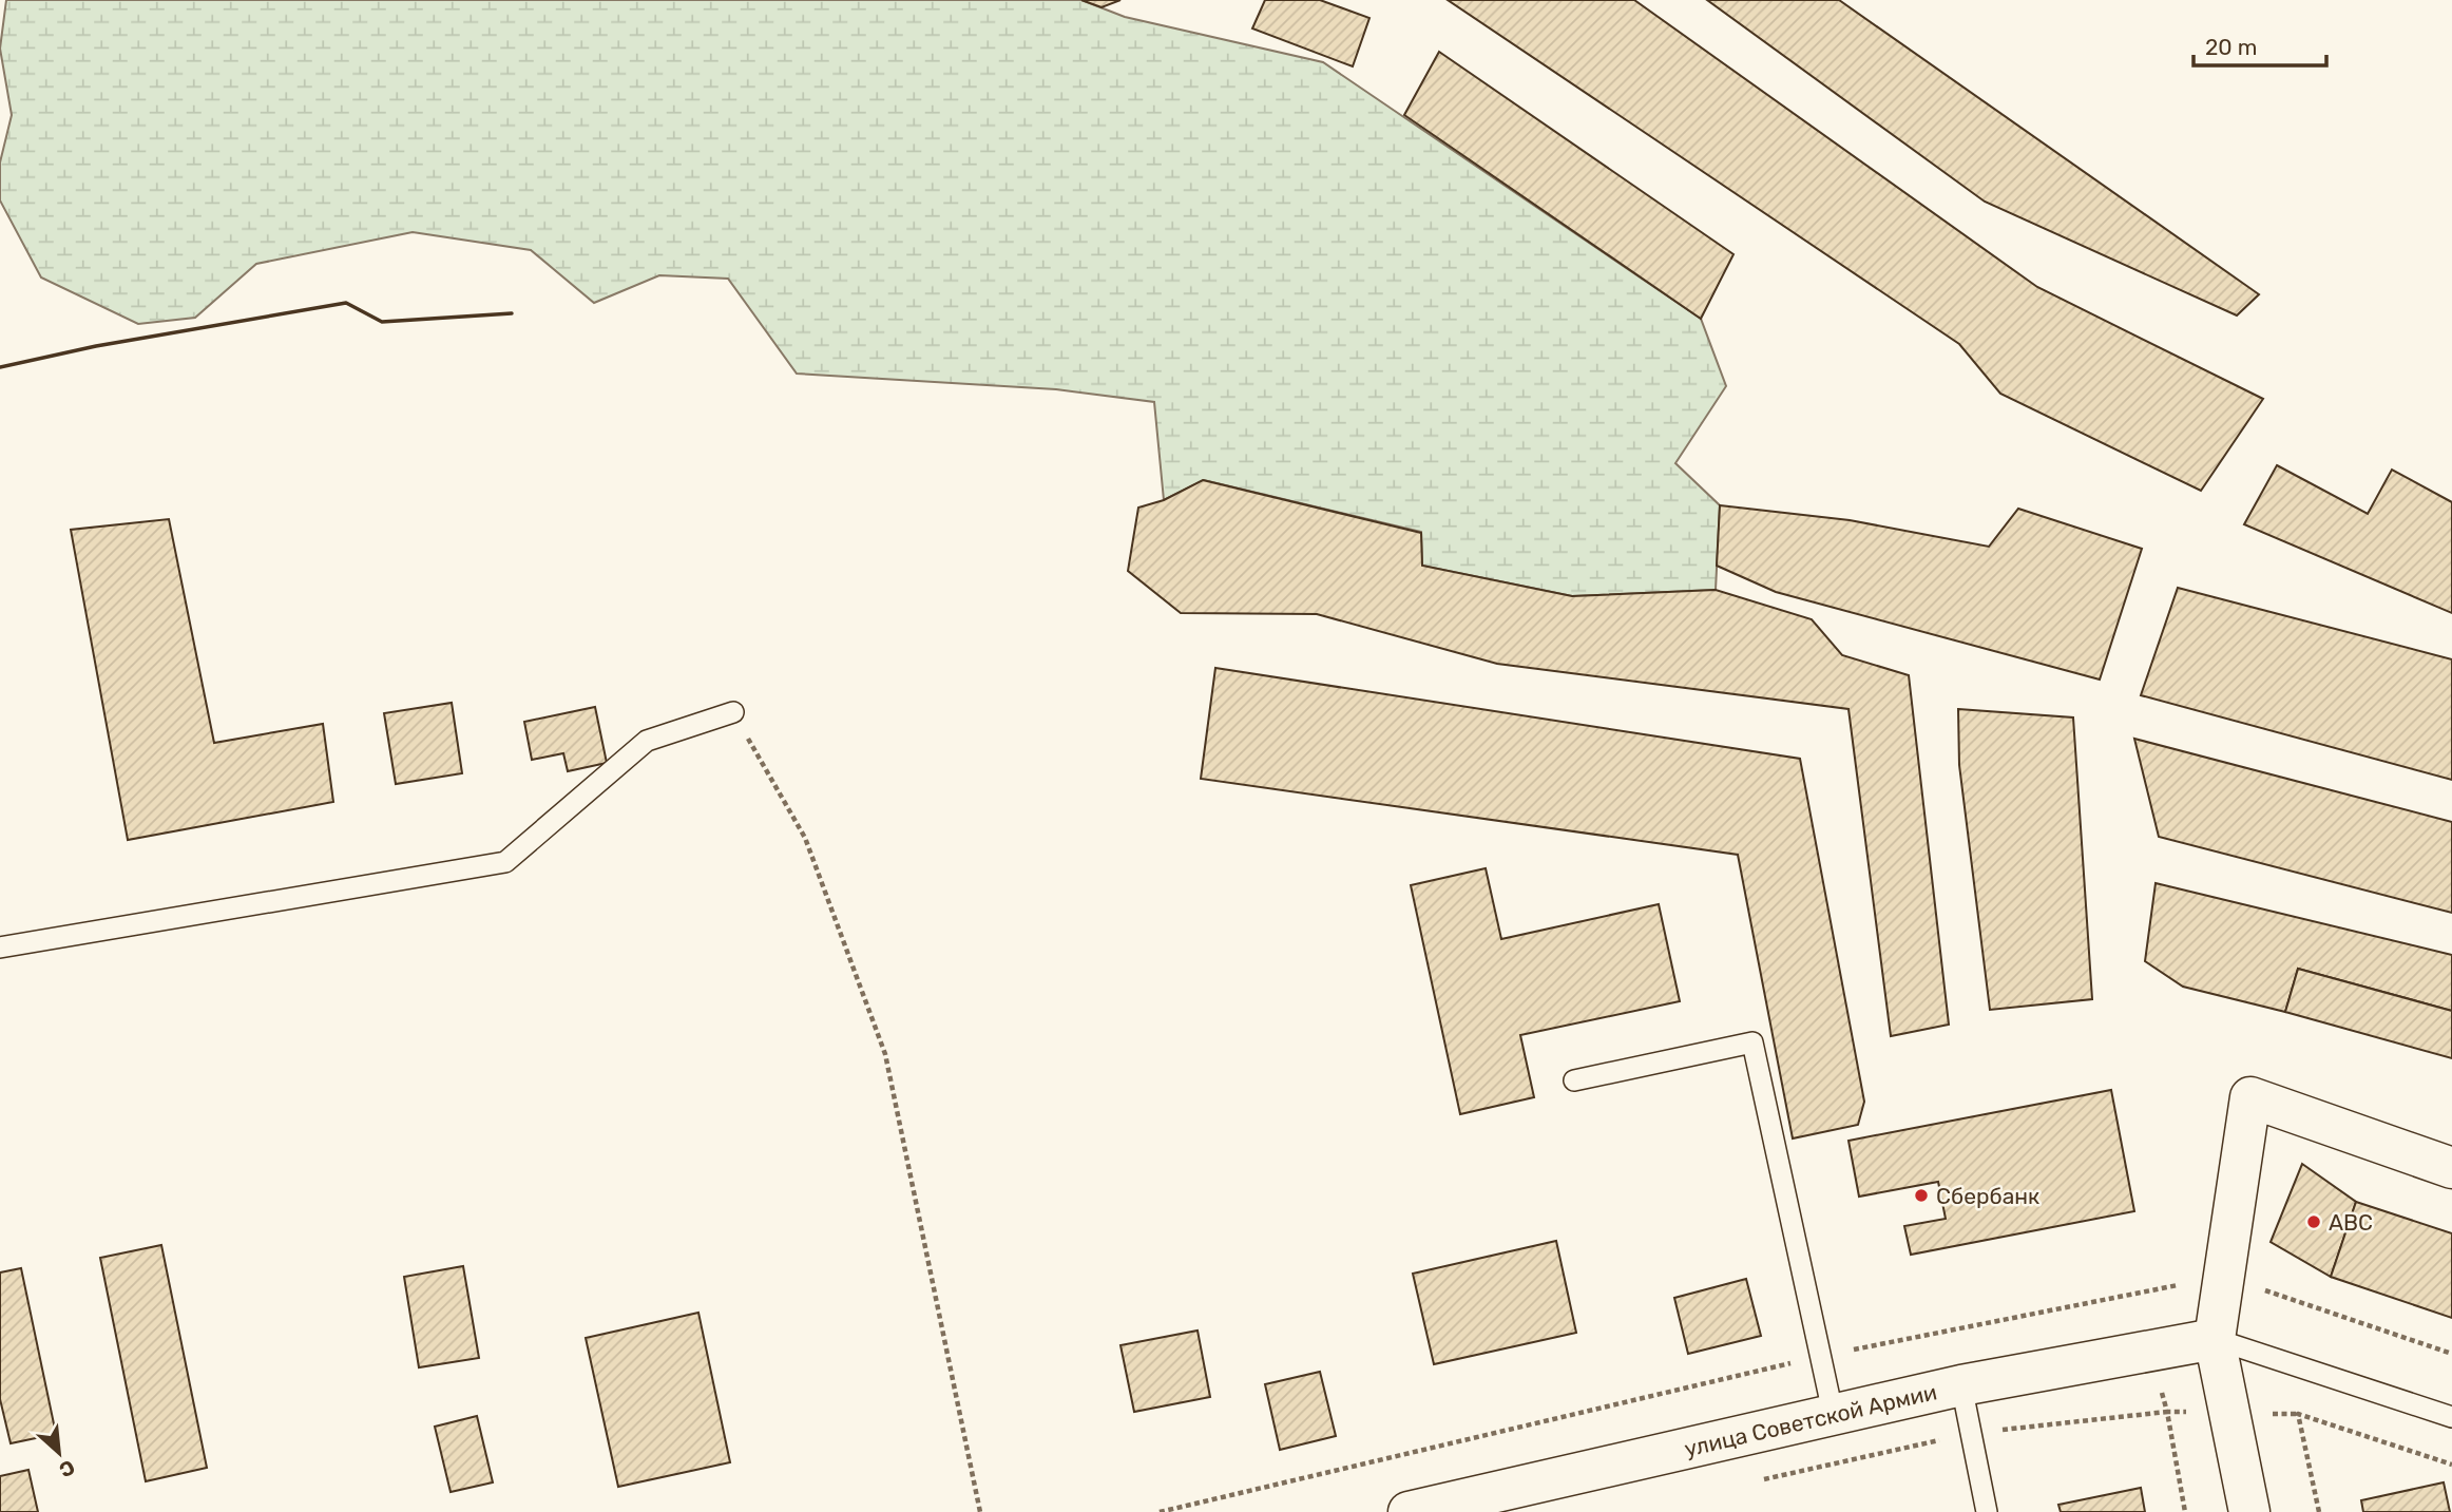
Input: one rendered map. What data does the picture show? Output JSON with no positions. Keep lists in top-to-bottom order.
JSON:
{
  "streets": {
    "street": ["улица Советской Армии"]
  },
  "places": ["Сбербанк", "ABC"],
  "scale_bar": "20 m",
  "north": "bottom right"
}
